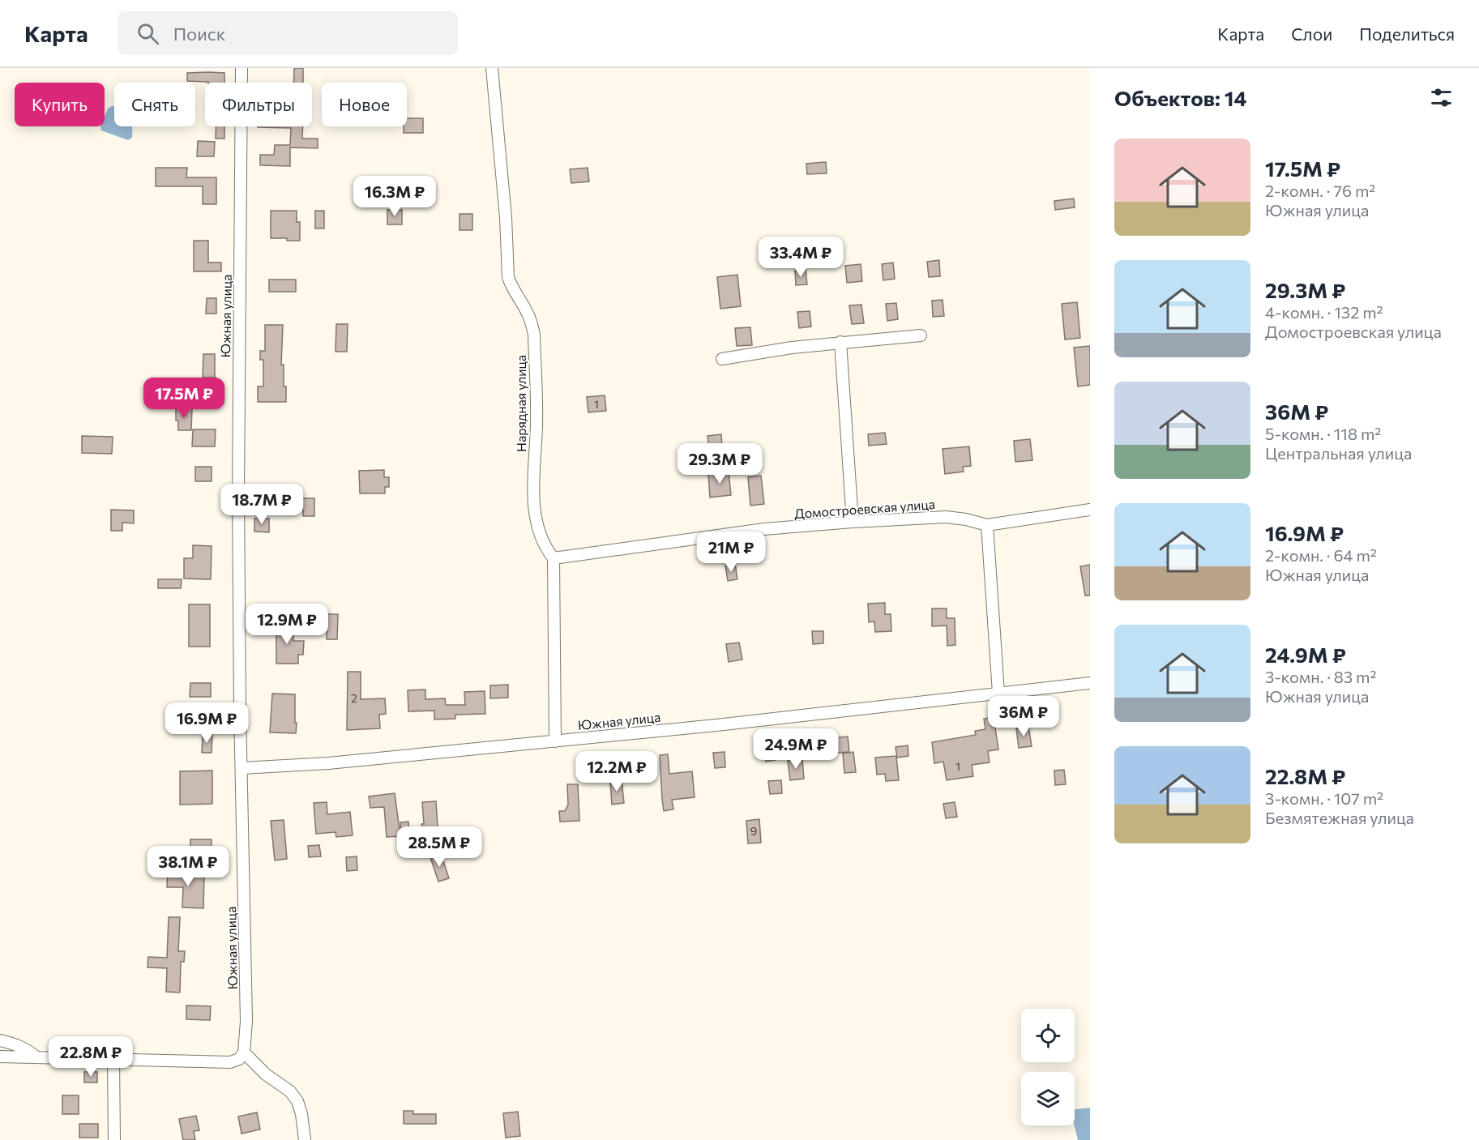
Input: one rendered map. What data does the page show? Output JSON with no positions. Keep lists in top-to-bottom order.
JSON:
{
  "streets": {
    "street": ["Южная улица", "Нарядная улица", "Домостроевская улица"]
  },
  "crossings": [
    ["Южная улица", "Нарядная улица"],
    ["Нарядная улица", "Домостроевская улица"]
  ],
  "house_numbers": [
    "1",
    "2",
    "1",
    "9"
  ],
  "page": {
    "header": "Карта",
    "search": "Поиск",
    "nav": ["Карта", "Слои", "Поделиться"],
    "heading": "Объектов: 14",
    "chip": [
      "Купить",
      "Снять",
      "Фильтры",
      "Новое"
    ],
    "list": [
      {
        "name": "17.5M ₽",
        "note": "2-комн. · 76 m² · Южная улица"
      },
      {
        "name": "29.3M ₽",
        "note": "4-комн. · 132 m² · Домостроевская улица"
      },
      {
        "name": "36M ₽",
        "note": "5-комн. · 118 m² · Центральная улица"
      },
      {
        "name": "16.9M ₽",
        "note": "2-комн. · 64 m² · Южная улица"
      },
      {
        "name": "24.9M ₽",
        "note": "3-комн. · 83 m² · Южная улица"
      },
      {
        "name": "22.8M ₽",
        "note": "3-комн. · 107 m² · Безмятежная улица"
      }
    ],
    "price": [
      "16.3M ₽",
      "33.4M ₽",
      "17.5M ₽",
      "29.3M ₽",
      "18.7M ₽",
      "21M ₽",
      "12.9M ₽",
      "36M ₽",
      "16.9M ₽",
      "24.9M ₽",
      "12.2M ₽",
      "28.5M ₽",
      "38.1M ₽",
      "22.8M ₽"
    ]
  }
}
